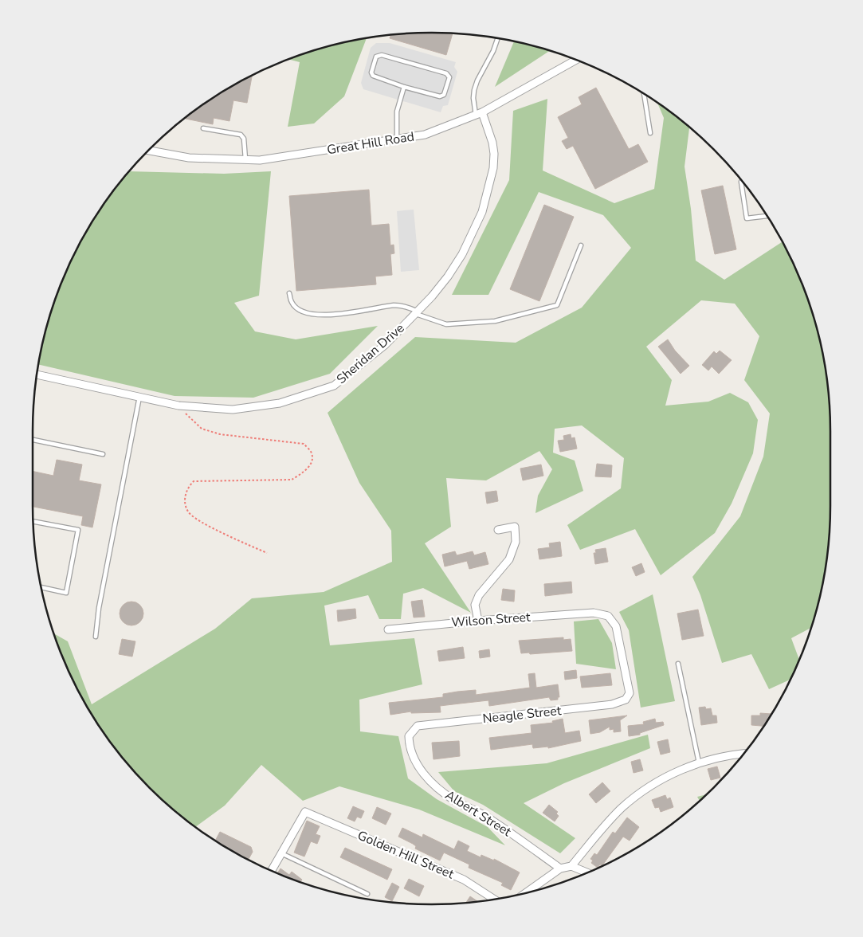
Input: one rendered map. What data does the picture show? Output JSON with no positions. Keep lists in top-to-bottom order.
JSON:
{
  "streets": {
    "street": [
      "Great Hill Road",
      "Sheridan Drive",
      "Wilson Street",
      "Neagle Street",
      "Albert Street",
      "Golden Hill Street"
    ]
  },
  "crossings": [
    ["Great Hill Road", "Sheridan Drive"],
    ["Wilson Street", "Neagle Street"],
    ["Neagle Street", "Albert Street"]
  ]
}
